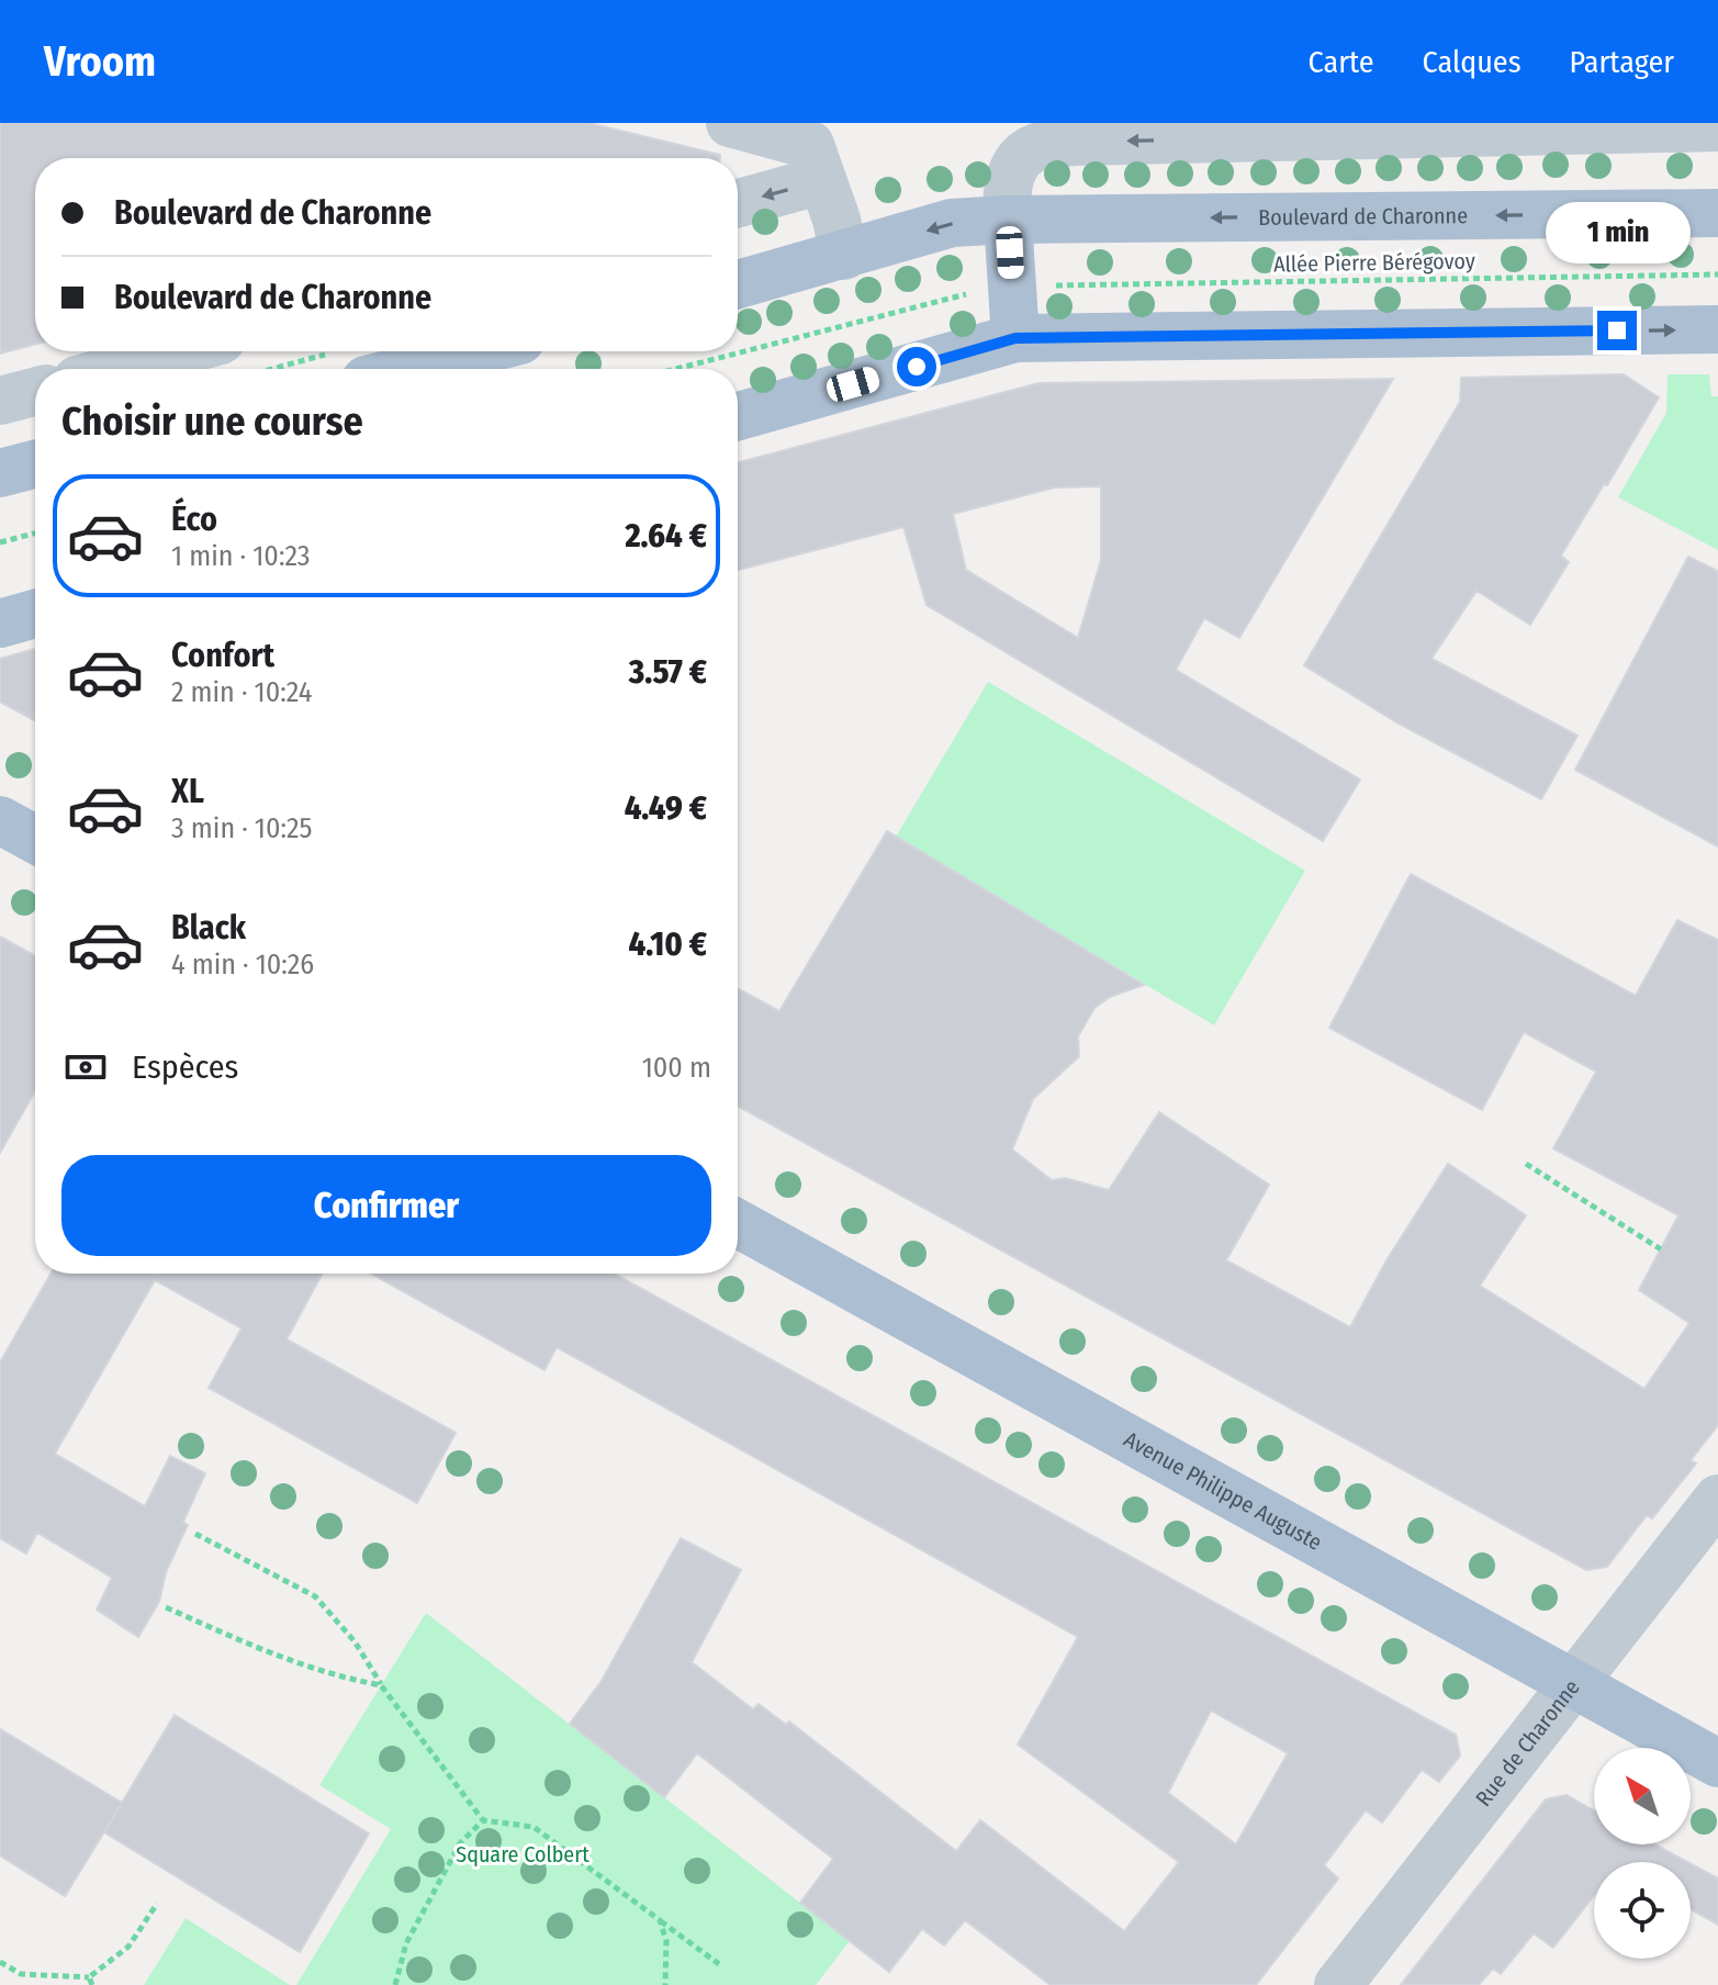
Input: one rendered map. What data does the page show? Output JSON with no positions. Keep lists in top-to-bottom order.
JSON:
{
  "streets": {
    "main road": ["Boulevard de Charonne", "Avenue Philippe Auguste"],
    "street": ["Rue de Charonne"],
    "path": ["Allée Pierre Bérégovoy"]
  },
  "crossings": [
    ["Avenue Philippe Auguste", "Rue de Charonne"]
  ],
  "parks": ["Square Colbert"],
  "north": "top left",
  "page": {
    "header": "Vroom",
    "nav": ["Carte", "Calques", "Partager"],
    "banner": ["Boulevard de Charonne", "Boulevard de Charonne"],
    "bubble": "1 min",
    "heading": "Choisir une course",
    "list": [
      {
        "name": "Éco",
        "note": "1 min · 10:23",
        "value": "2.64 €"
      },
      {
        "name": "Confort",
        "note": "2 min · 10:24",
        "value": "3.57 €"
      },
      {
        "name": "XL",
        "note": "3 min · 10:25",
        "value": "4.49 €"
      },
      {
        "name": "Black",
        "note": "4 min · 10:26",
        "value": "4.10 €"
      }
    ],
    "pay": ["Espèces", "100 m"],
    "buttons": "Confirmer"
  }
}
